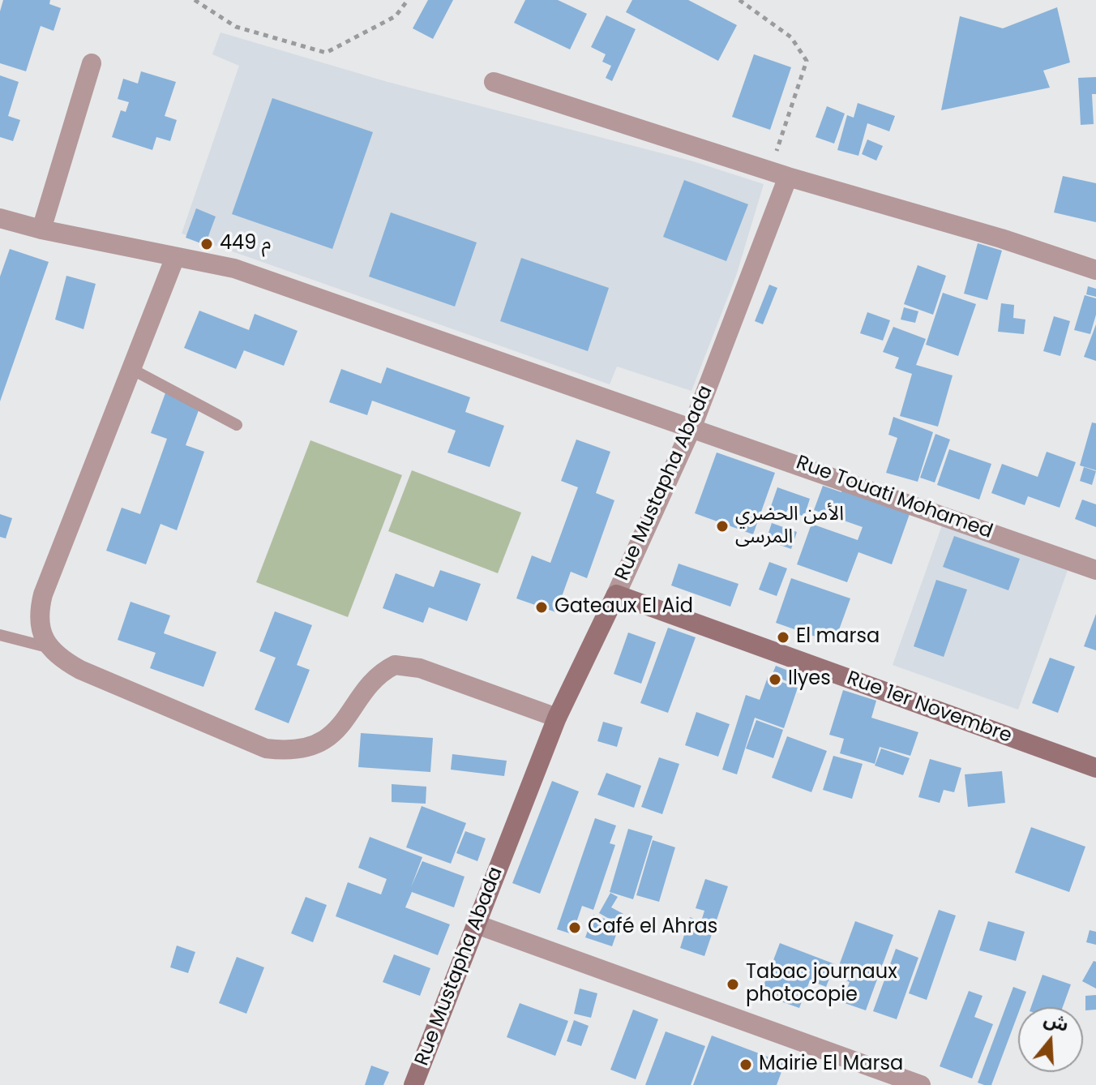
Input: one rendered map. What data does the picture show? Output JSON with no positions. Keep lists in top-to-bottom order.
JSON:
{
  "streets": {
    "main road": ["Rue Mustapha Abada", "Rue 1er Novembre"],
    "street": ["Rue Touati Mohamed"]
  },
  "crossings": [
    ["Rue Mustapha Abada", "Rue Touati Mohamed"],
    ["Rue Mustapha Abada", "Rue 1er Novembre"]
  ],
  "places": [
    "م 449",
    "الأمن الحضري المرسى",
    "Gateaux El Aid",
    "El marsa",
    "Ilyes",
    "Café el Ahras",
    "Tabac journaux photocopie",
    "Mairie El Marsa"
  ],
  "north": "top"
}
